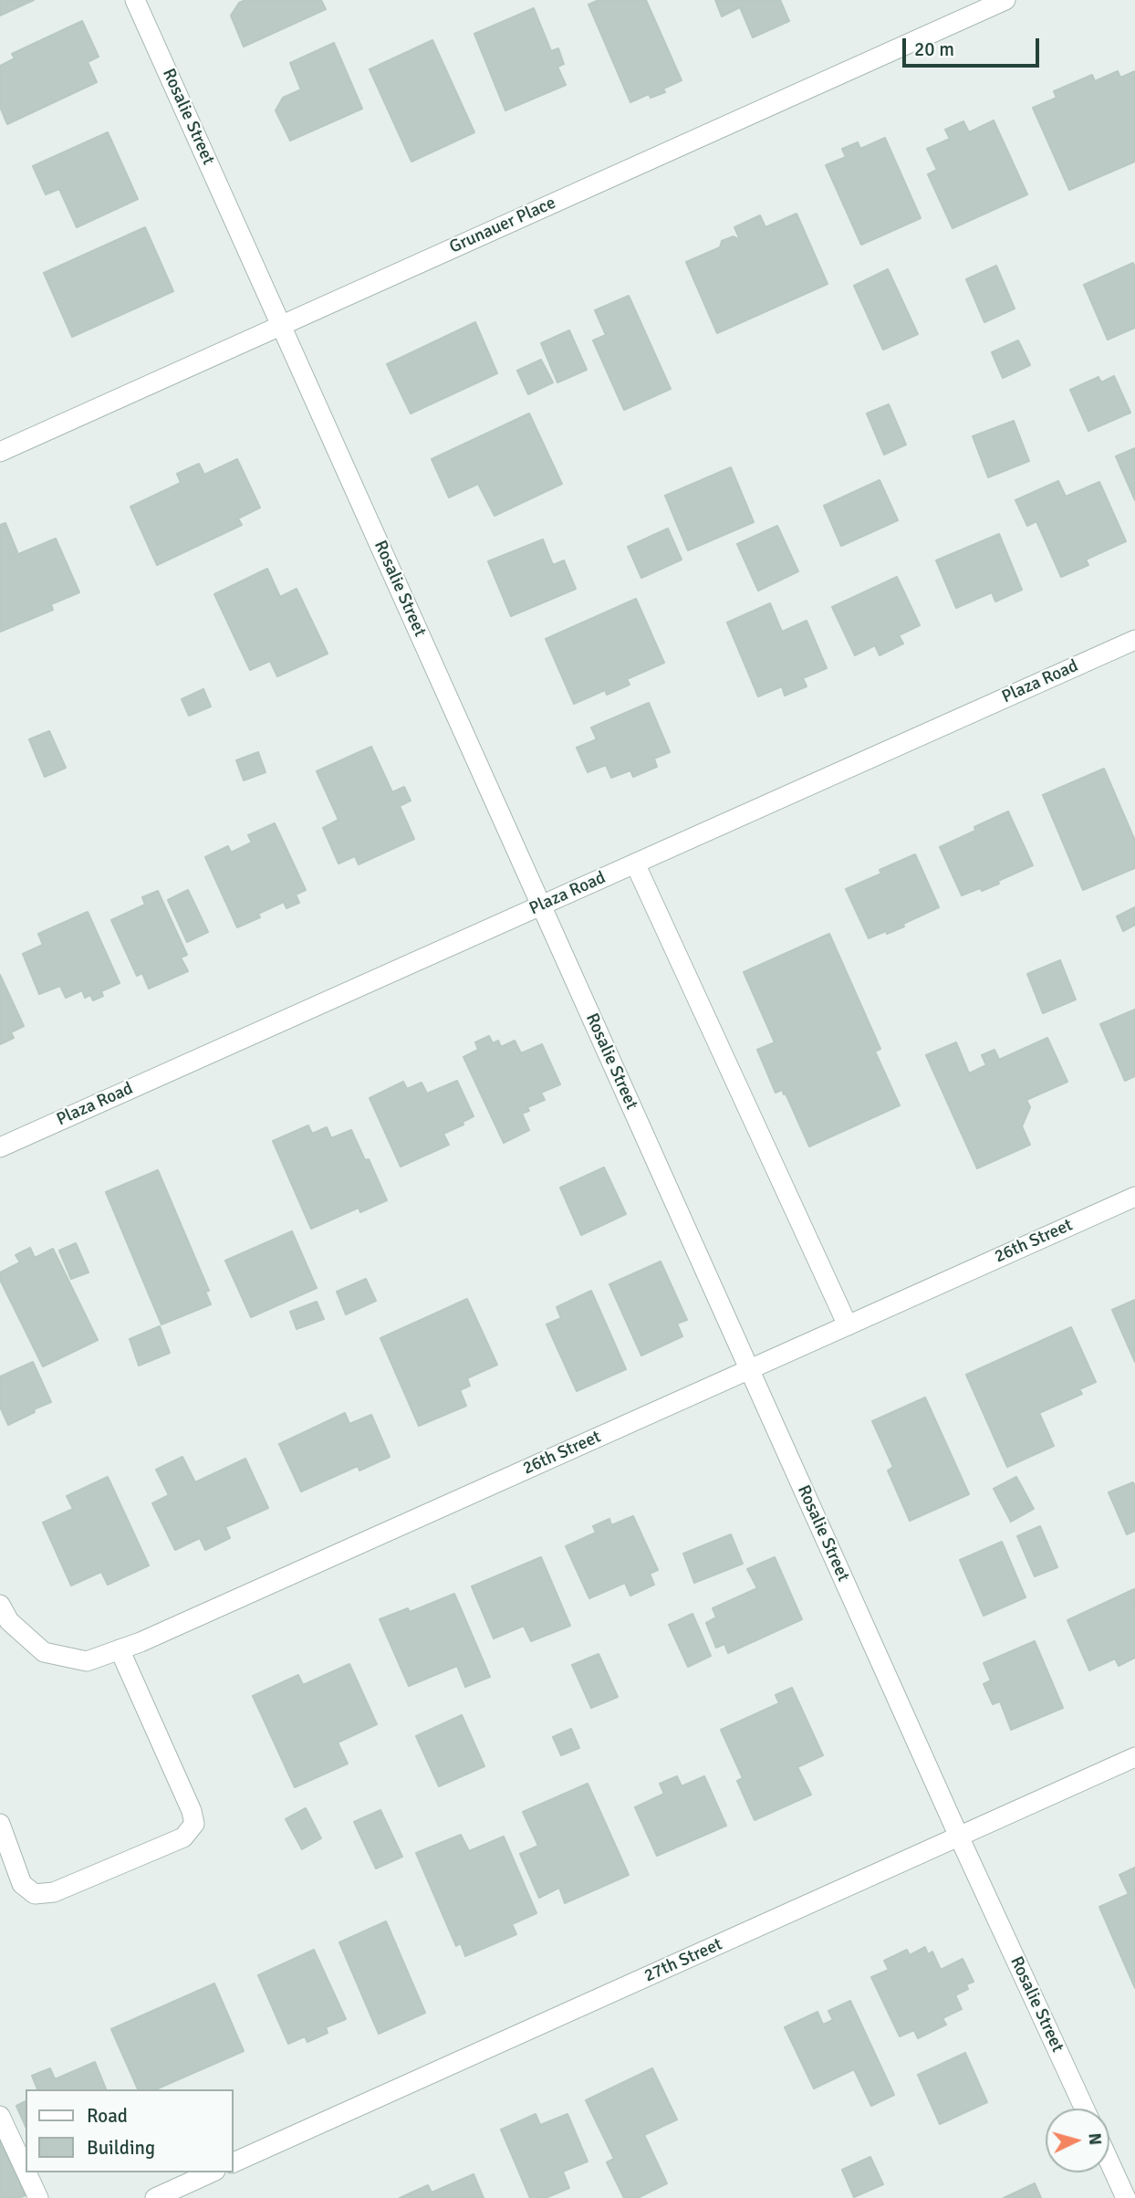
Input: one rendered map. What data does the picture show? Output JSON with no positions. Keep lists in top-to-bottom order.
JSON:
{
  "streets": {
    "street": [
      "Rosalie Street",
      "Grunauer Place",
      "Plaza Road",
      "26th Street",
      "27th Street"
    ]
  },
  "crossings": [
    ["Rosalie Street", "Grunauer Place"],
    ["Rosalie Street", "Plaza Road"],
    ["Rosalie Street", "26th Street"],
    ["Rosalie Street", "27th Street"]
  ],
  "legend": ["Road", "Building"],
  "scale_bar": "20 m",
  "north": "right"
}
